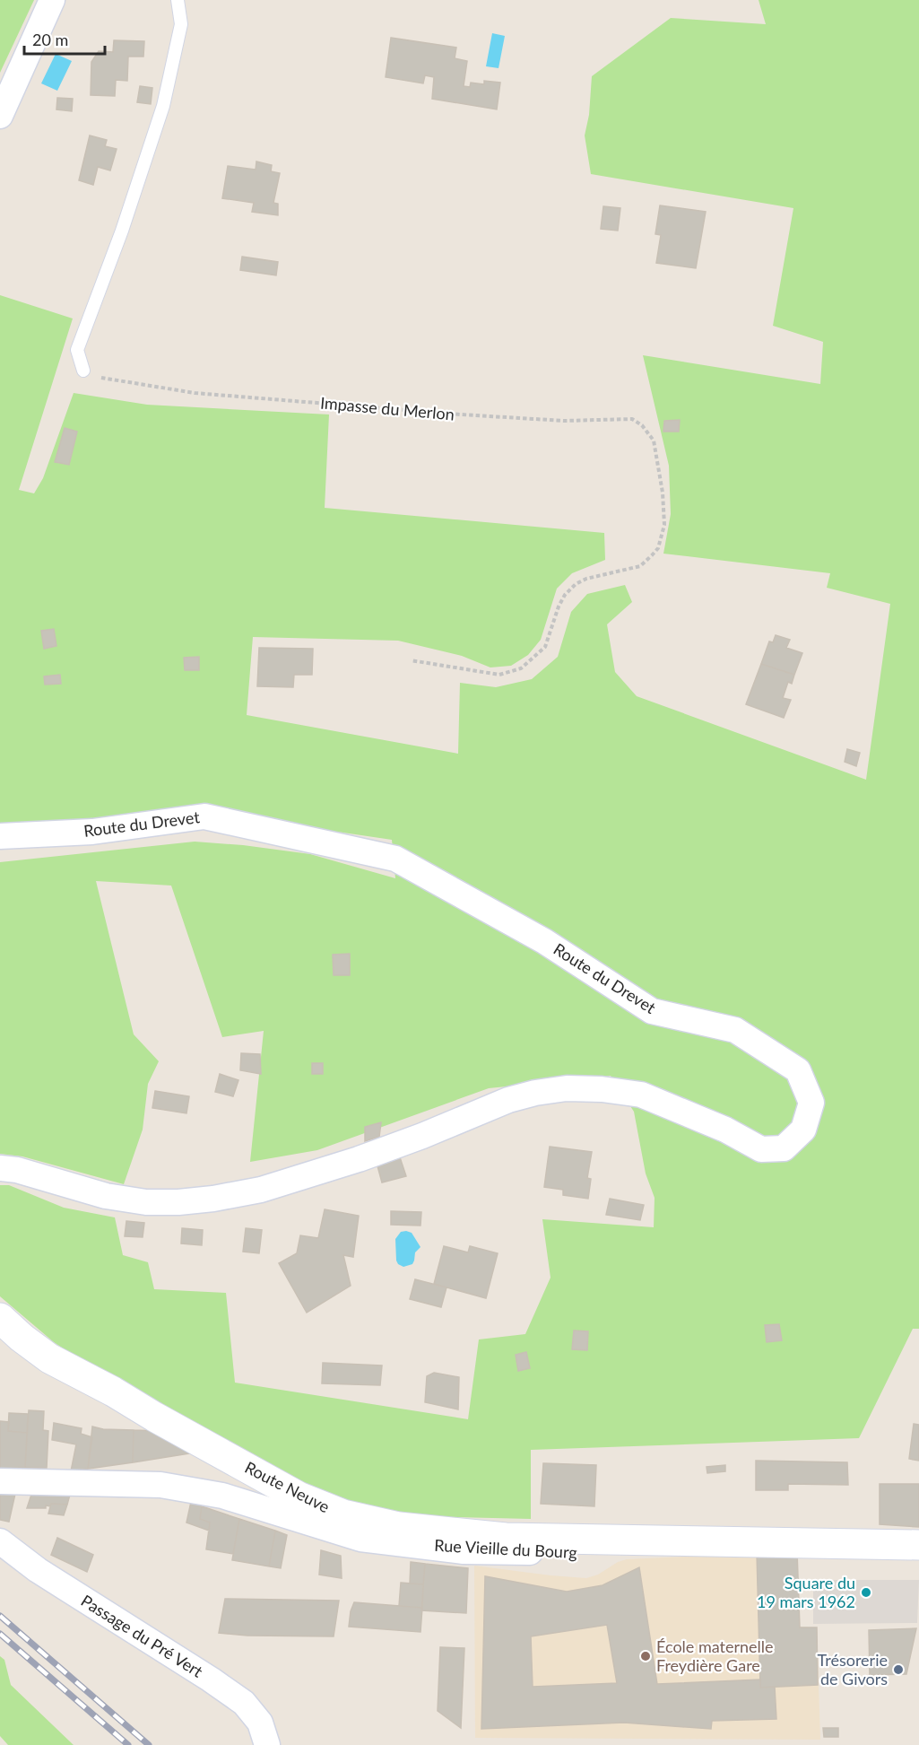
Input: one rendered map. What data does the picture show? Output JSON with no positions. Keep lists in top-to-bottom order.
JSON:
{
  "streets": {
    "street": [
      "Route du Drevet",
      "Route Neuve",
      "Rue Vieille du Bourg",
      "Passage du Pré Vert"
    ],
    "path": ["Impasse du Merlon"]
  },
  "crossings": [
    ["Route Neuve", "Rue Vieille du Bourg"]
  ],
  "places": ["Square du 19 mars 1962", "École maternelle Freydière Gare", "Trésorerie de Givors"],
  "scale_bar": "20 m"
}
